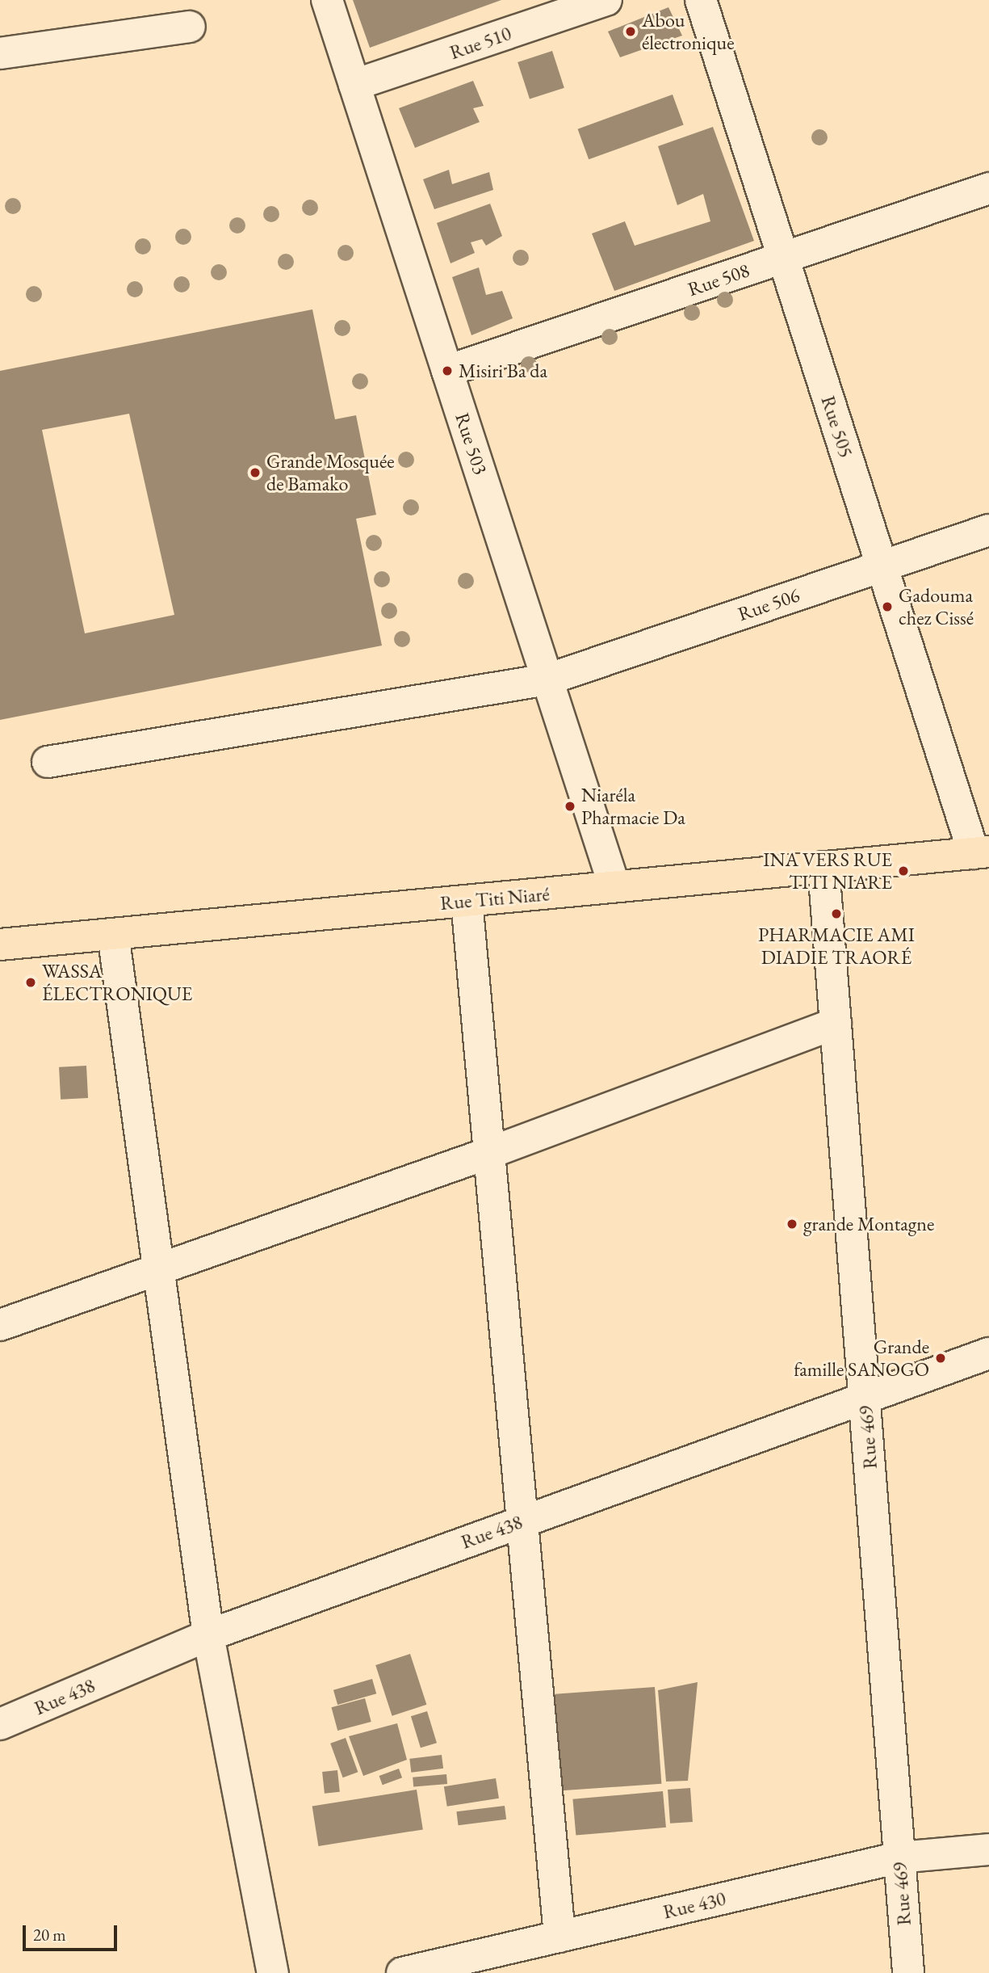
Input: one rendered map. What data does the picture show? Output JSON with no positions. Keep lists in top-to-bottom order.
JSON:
{
  "streets": {
    "main road": ["Rue Titi Niaré"],
    "street": [
      "Rue 510",
      "Rue 508",
      "Rue 505",
      "Rue 503",
      "Rue 506",
      "Rue 469",
      "Rue 438",
      "Rue 430"
    ]
  },
  "crossings": [
    ["Rue 510", "Rue 503"],
    ["Rue 508", "Rue 505"],
    ["Rue 508", "Rue 503"],
    ["Rue 505", "Rue 506"],
    ["Rue 505", "Rue Titi Niaré"],
    ["Rue 503", "Rue 506"],
    ["Rue 503", "Rue Titi Niaré"],
    ["Rue Titi Niaré", "Rue 469"],
    ["Rue 469", "Rue 438"],
    ["Rue 469", "Rue 430"]
  ],
  "places": [
    "Abou électronique",
    "Misiri Ba da",
    "Grande Mosquée de Bamako",
    "Gadouma chez Cissé",
    "Niaréla Pharmacie Da",
    "INA VERS RUE TITI NIARE",
    "PHARMACIE AMI DIADIE TRAORÉ",
    "WASSA ÉLECTRONIQUE",
    "grande Montagne",
    "Grande famille SANOGO"
  ],
  "scale_bar": "20 m"
}
